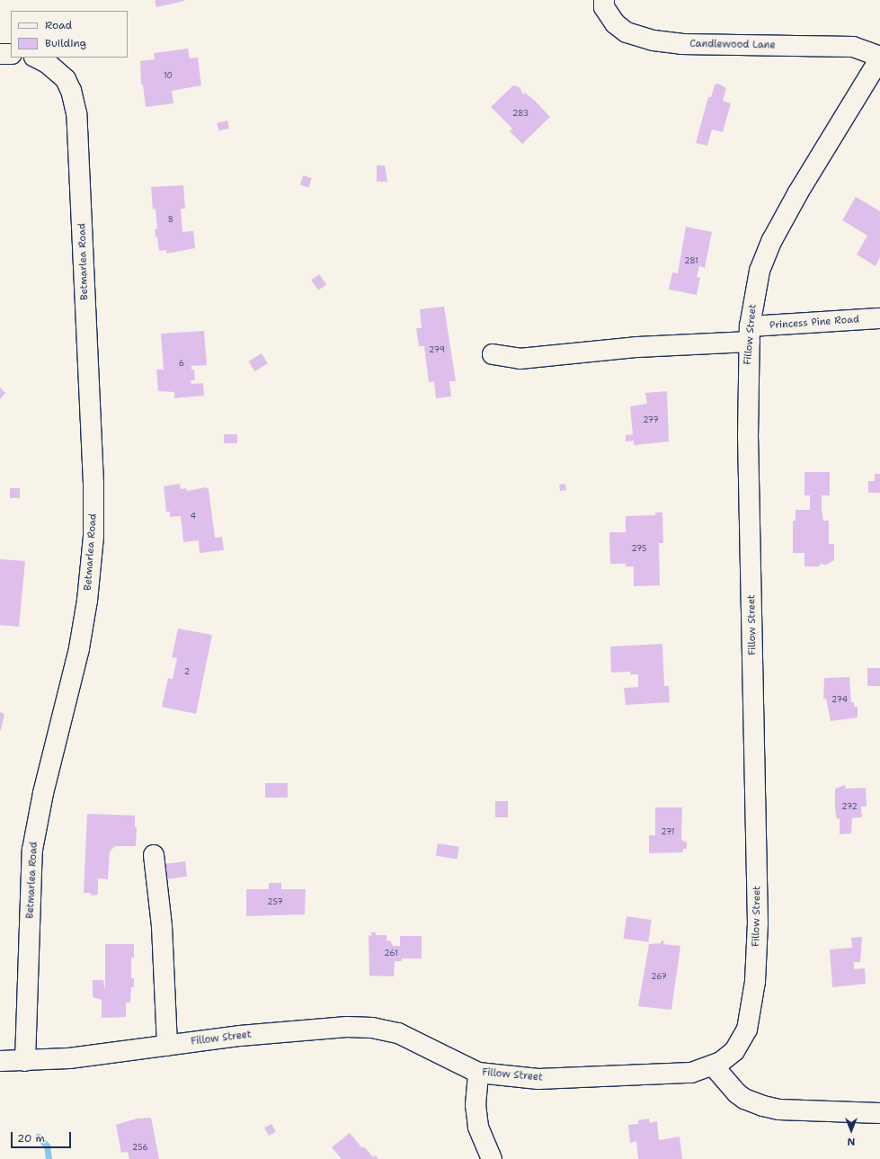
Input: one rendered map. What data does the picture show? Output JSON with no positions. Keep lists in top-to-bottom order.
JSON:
{
  "streets": {
    "street": [
      "Candlewood Lane",
      "Betmarlea Road",
      "Princess Pine Road",
      "Fillow Street"
    ]
  },
  "crossings": [
    ["Candlewood Lane", "Fillow Street"],
    ["Betmarlea Road", "Fillow Street"],
    ["Princess Pine Road", "Fillow Street"]
  ],
  "house_numbers": [
    "10",
    "283",
    "8",
    "281",
    "279",
    "6",
    "277",
    "4",
    "275",
    "2",
    "274",
    "272",
    "271",
    "257",
    "261",
    "267",
    "256"
  ],
  "legend": ["Road", "Building"],
  "scale_bar": "20 m",
  "north": "bottom"
}
